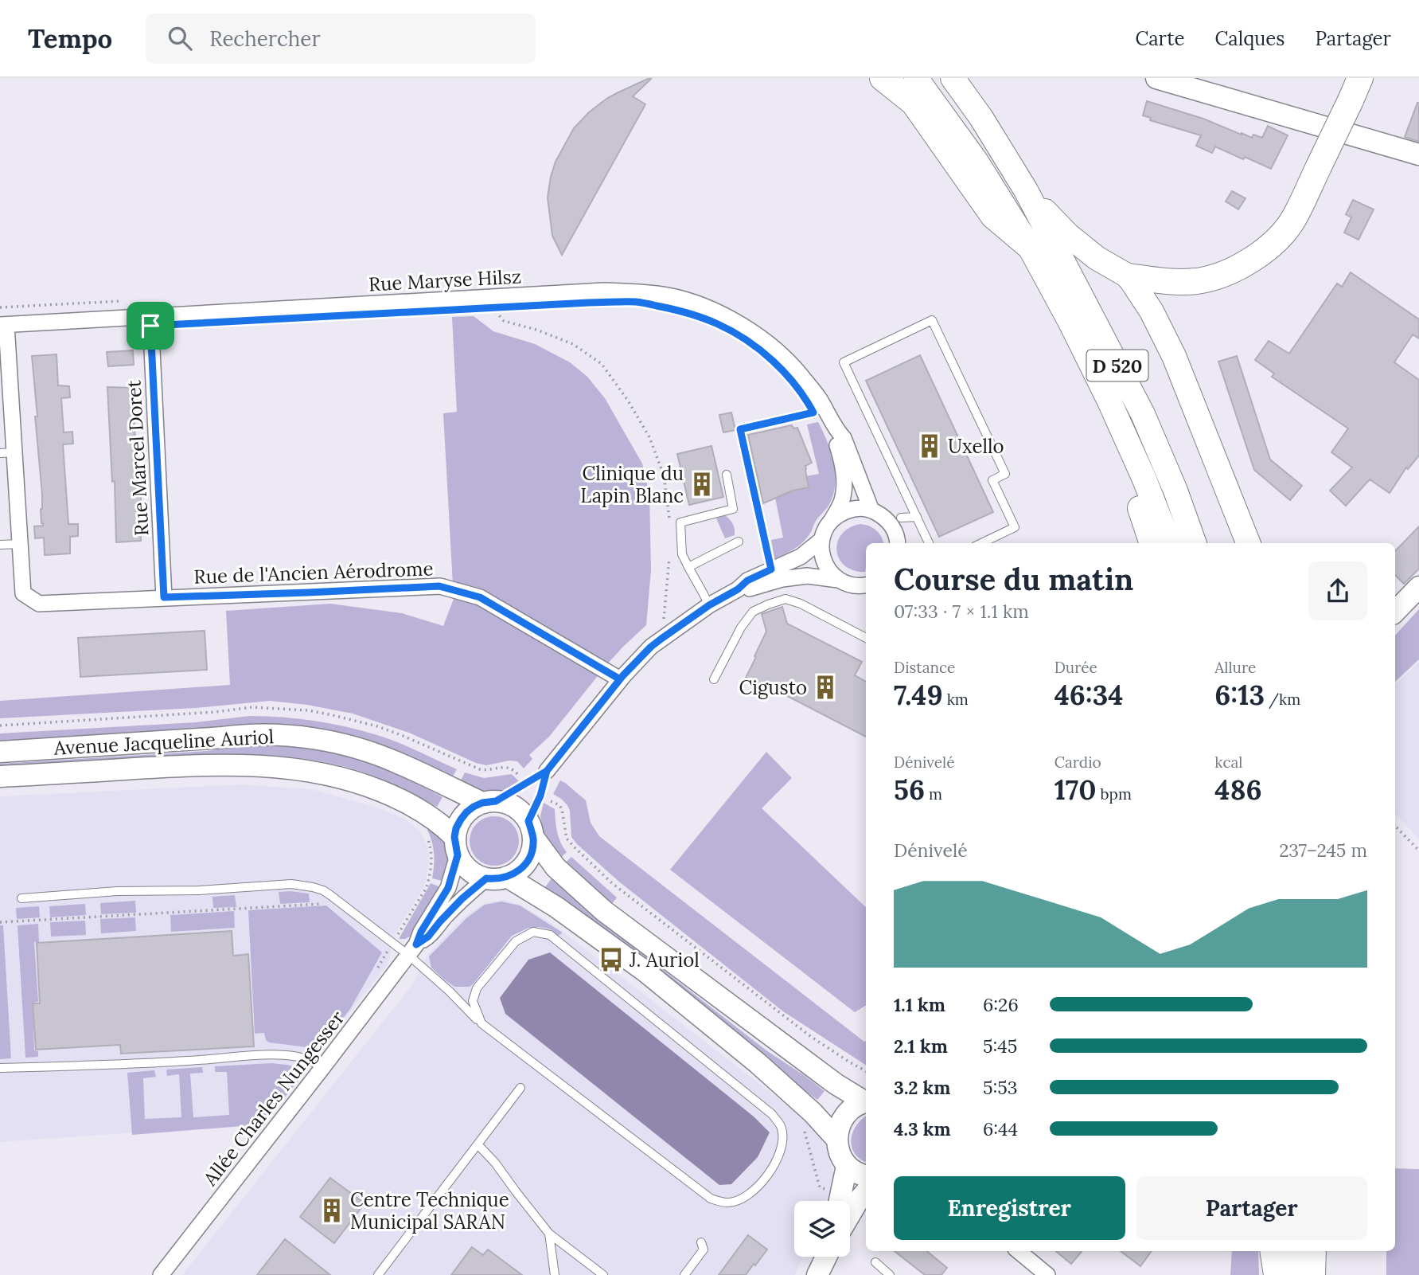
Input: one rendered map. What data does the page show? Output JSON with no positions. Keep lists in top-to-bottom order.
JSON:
{
  "streets": {
    "main road": ["D 520", "Avenue Jacqueline Auriol"],
    "street": [
      "Rue Maryse Hilsz",
      "Rue Marcel Doret",
      "Rue de l'Ancien Aérodrome",
      "Allée Charles Nungesser"
    ]
  },
  "crossings": [
    ["Rue Maryse Hilsz", "Rue Marcel Doret"],
    ["Rue Maryse Hilsz", "Rue de l'Ancien Aérodrome"],
    ["Rue Marcel Doret", "Rue de l'Ancien Aérodrome"],
    ["Avenue Jacqueline Auriol", "Allée Charles Nungesser"]
  ],
  "places": {
    "building": [
      "Uxello",
      "Clinique du Lapin Blanc",
      "Cigusto",
      "Centre Technique Municipal SARAN"
    ],
    "bus stop": ["J. Auriol"]
  },
  "page": {
    "header": "Tempo",
    "search": "Rechercher",
    "nav": ["Carte", "Calques", "Partager"],
    "heading": ["Course du matin", "07:33 · 7 × 1.1 km"],
    "stats": [
      ["Distance", "7.49 km"],
      ["Durée", "46:34"],
      ["Allure", "6:13 /km"],
      ["Dénivelé", "56 m"],
      ["Cardio", "170 bpm"],
      ["kcal", "486"]
    ],
    "chart": ["Dénivelé", "237–245 m"],
    "list": [
      {
        "name": "1.1 km",
        "note": "6:26"
      },
      {
        "name": "2.1 km",
        "note": "5:45"
      },
      {
        "name": "3.2 km",
        "note": "5:53"
      },
      {
        "name": "4.3 km",
        "note": "6:44"
      }
    ],
    "buttons": ["Enregistrer", "Partager"]
  }
}
